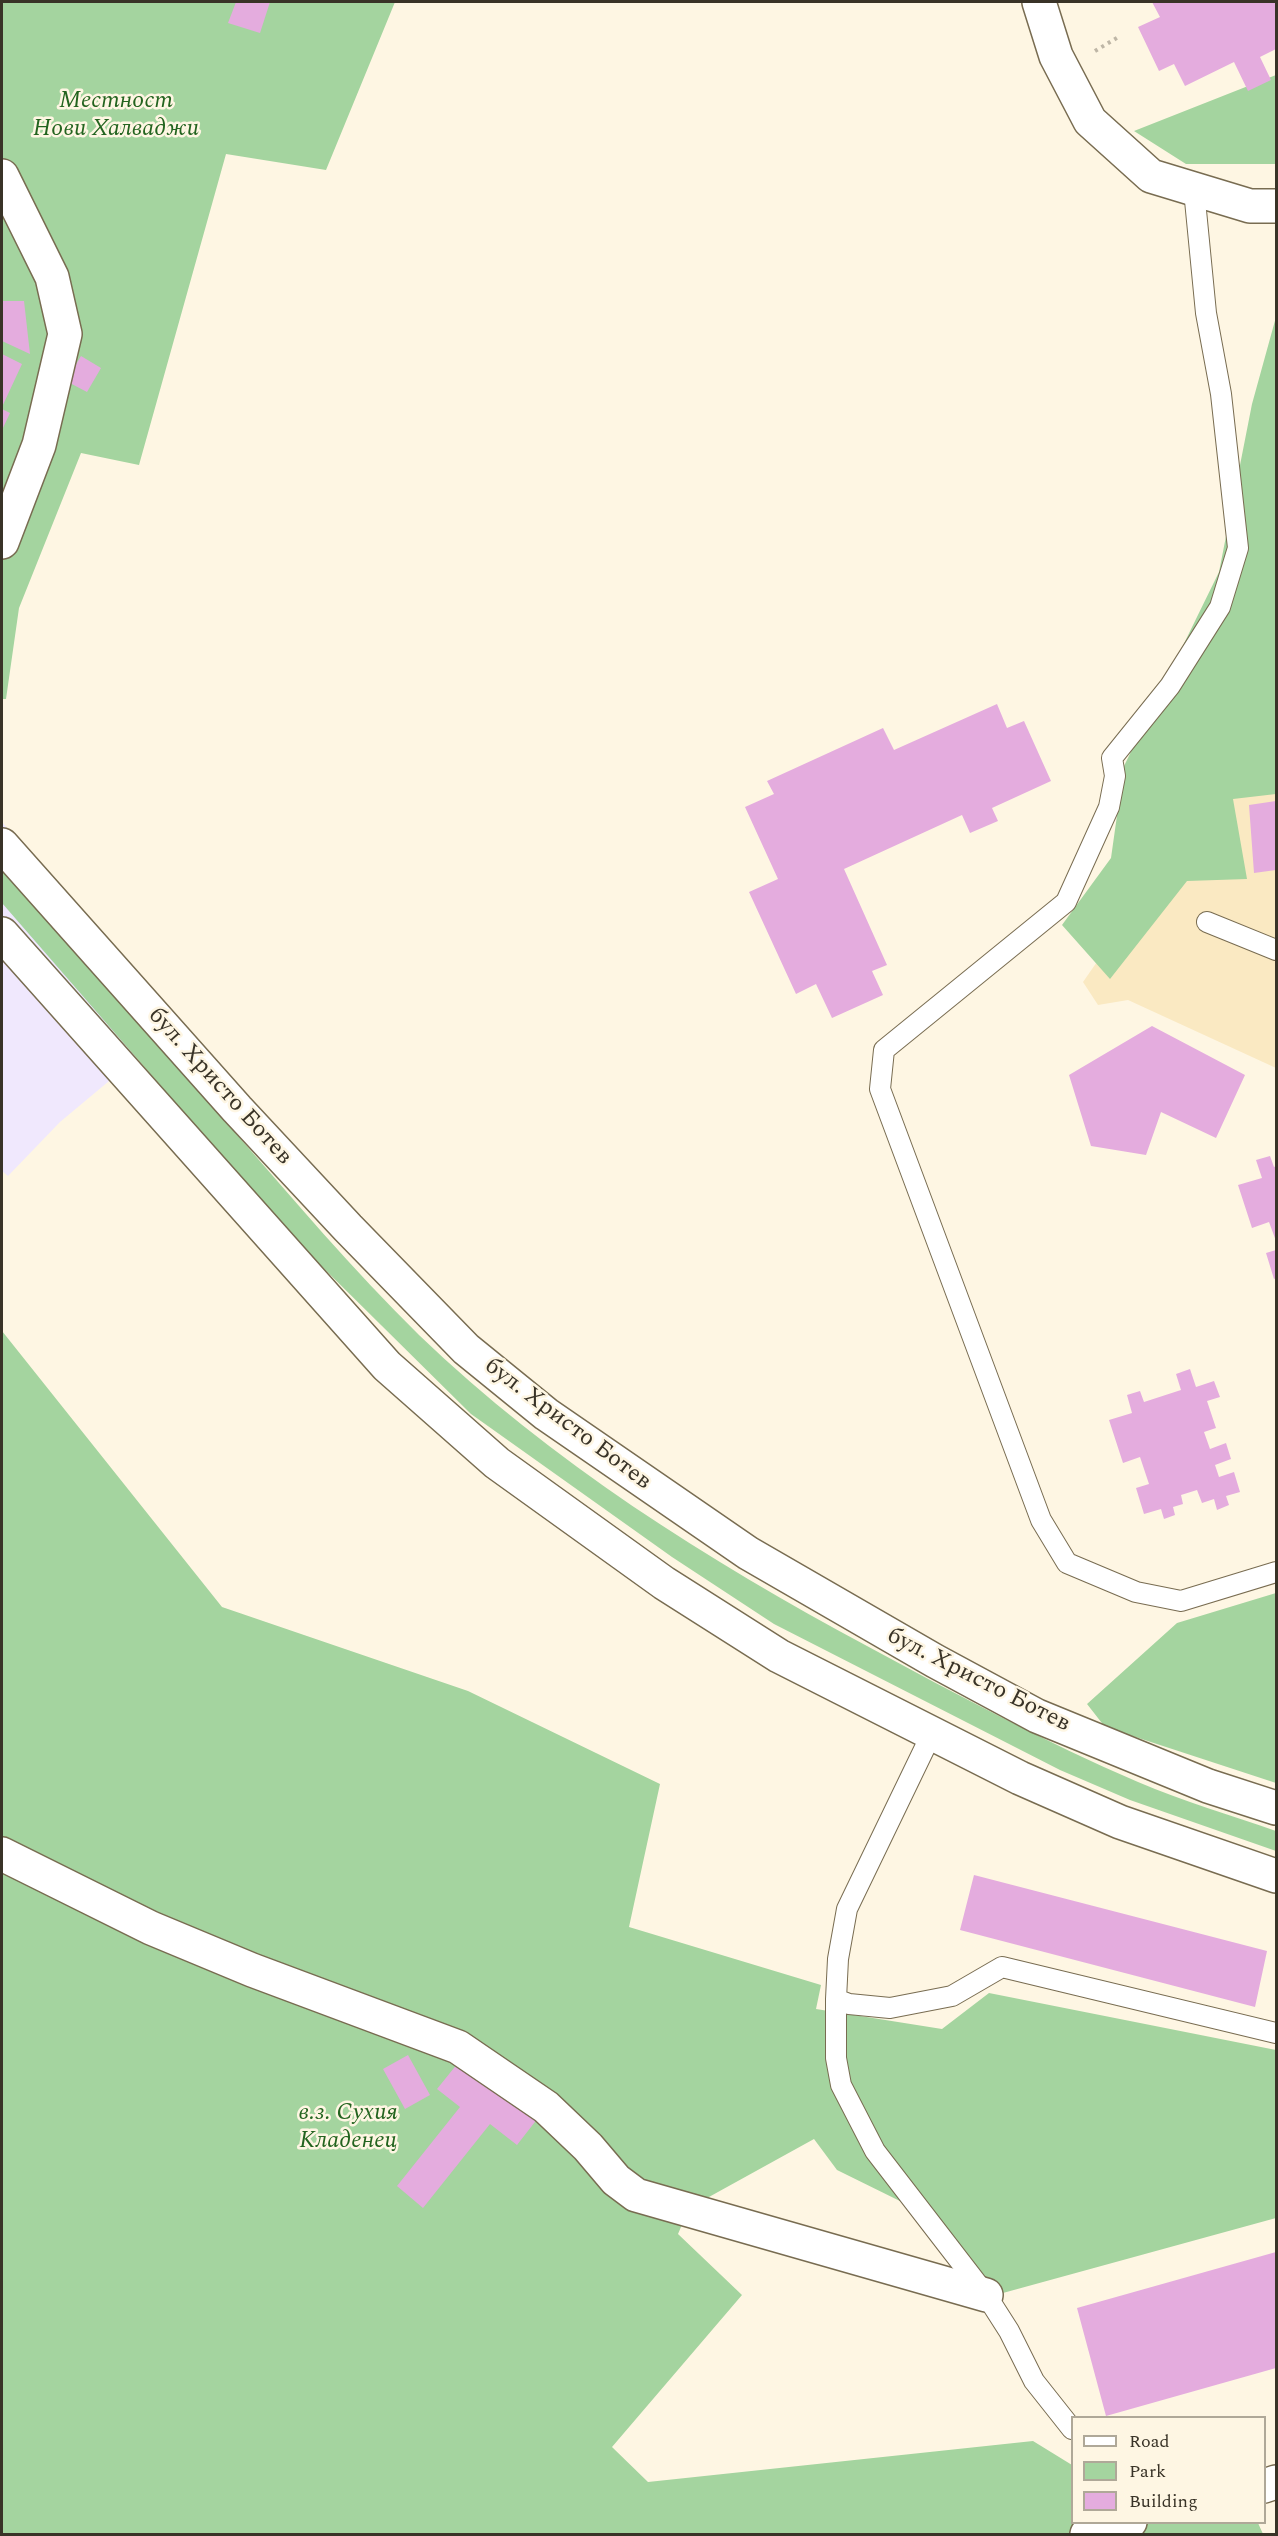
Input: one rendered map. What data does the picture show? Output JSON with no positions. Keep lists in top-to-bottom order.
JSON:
{
  "streets": {
    "main road": ["бул. Христо Ботев"]
  },
  "parks": ["Местност Нови Халваджи", "в.з. Сухия Кладенец"],
  "legend": ["Road", "Park", "Building"]
}
